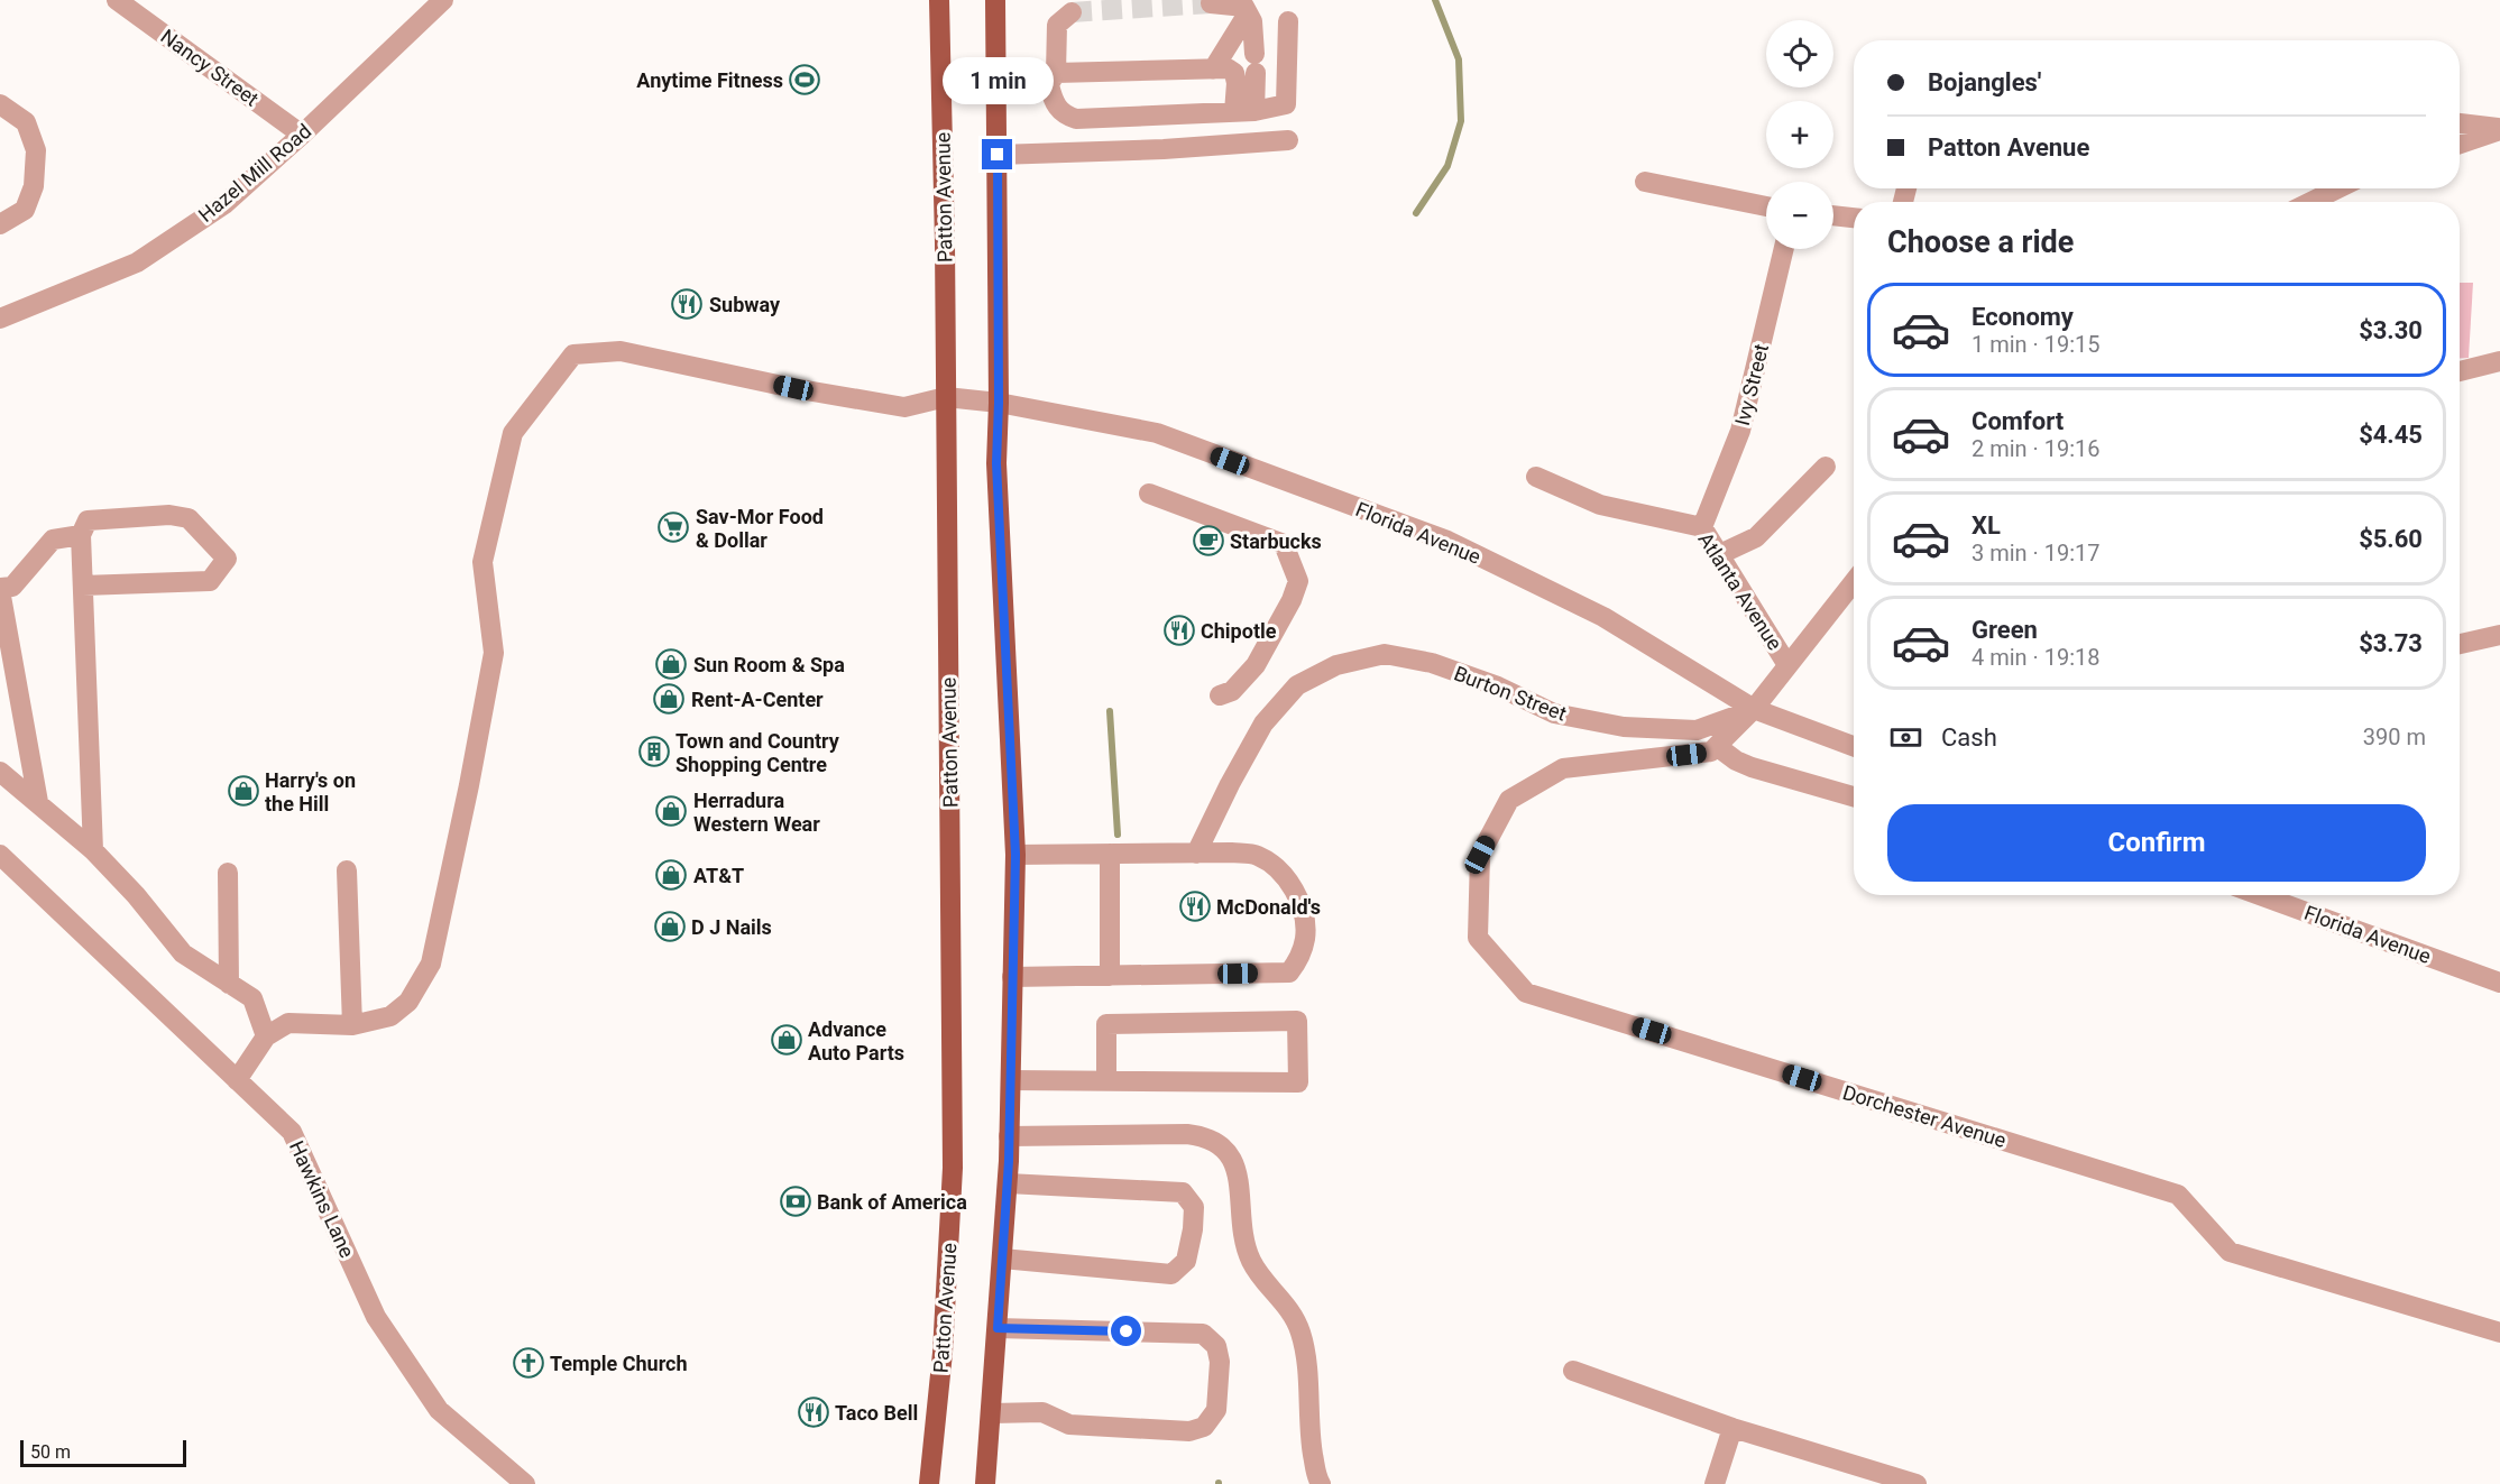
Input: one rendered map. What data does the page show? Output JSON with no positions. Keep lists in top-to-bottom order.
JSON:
{
  "streets": {
    "main road": ["Patton Avenue"],
    "street": [
      "Nancy Street",
      "Hazel Mill Road",
      "Ivy Street",
      "Florida Avenue",
      "Atlanta Avenue",
      "Burton Street",
      "Dorchester Avenue",
      "Hawkins Lane"
    ]
  },
  "crossings": [
    ["Nancy Street", "Hazel Mill Road"],
    ["Patton Avenue", "Florida Avenue"],
    ["Ivy Street", "Atlanta Avenue"],
    ["Florida Avenue", "Burton Street"]
  ],
  "places": {
    "sports": ["Anytime Fitness"],
    "restaurant": [
      "Subway",
      "Chipotle",
      "McDonald's",
      "Taco Bell"
    ],
    "supermarket": ["Sav-Mor Food & Dollar"],
    "cafe": ["Starbucks"],
    "shop": [
      "Sun Room & Spa",
      "Rent-A-Center",
      "Harry's on the Hill",
      "Herradura Western Wear",
      "AT&T",
      "D J Nails",
      "Advance Auto Parts"
    ],
    "building": ["Town and Country Shopping Centre"],
    "bank": ["Bank of America"],
    "church": ["Temple Church"]
  },
  "scale_bar": "50 m",
  "page": {
    "map_buttons": ["+", "−"],
    "banner": ["Bojangles'", "Patton Avenue"],
    "bubble": "1 min",
    "heading": "Choose a ride",
    "list": [
      {
        "name": "Economy",
        "note": "1 min · 19:15",
        "value": "$3.30"
      },
      {
        "name": "Comfort",
        "note": "2 min · 19:16",
        "value": "$4.45"
      },
      {
        "name": "XL",
        "note": "3 min · 19:17",
        "value": "$5.60"
      },
      {
        "name": "Green",
        "note": "4 min · 19:18",
        "value": "$3.73"
      }
    ],
    "pay": ["Cash", "390 m"],
    "buttons": "Confirm",
    "scale": "50 m"
  }
}
